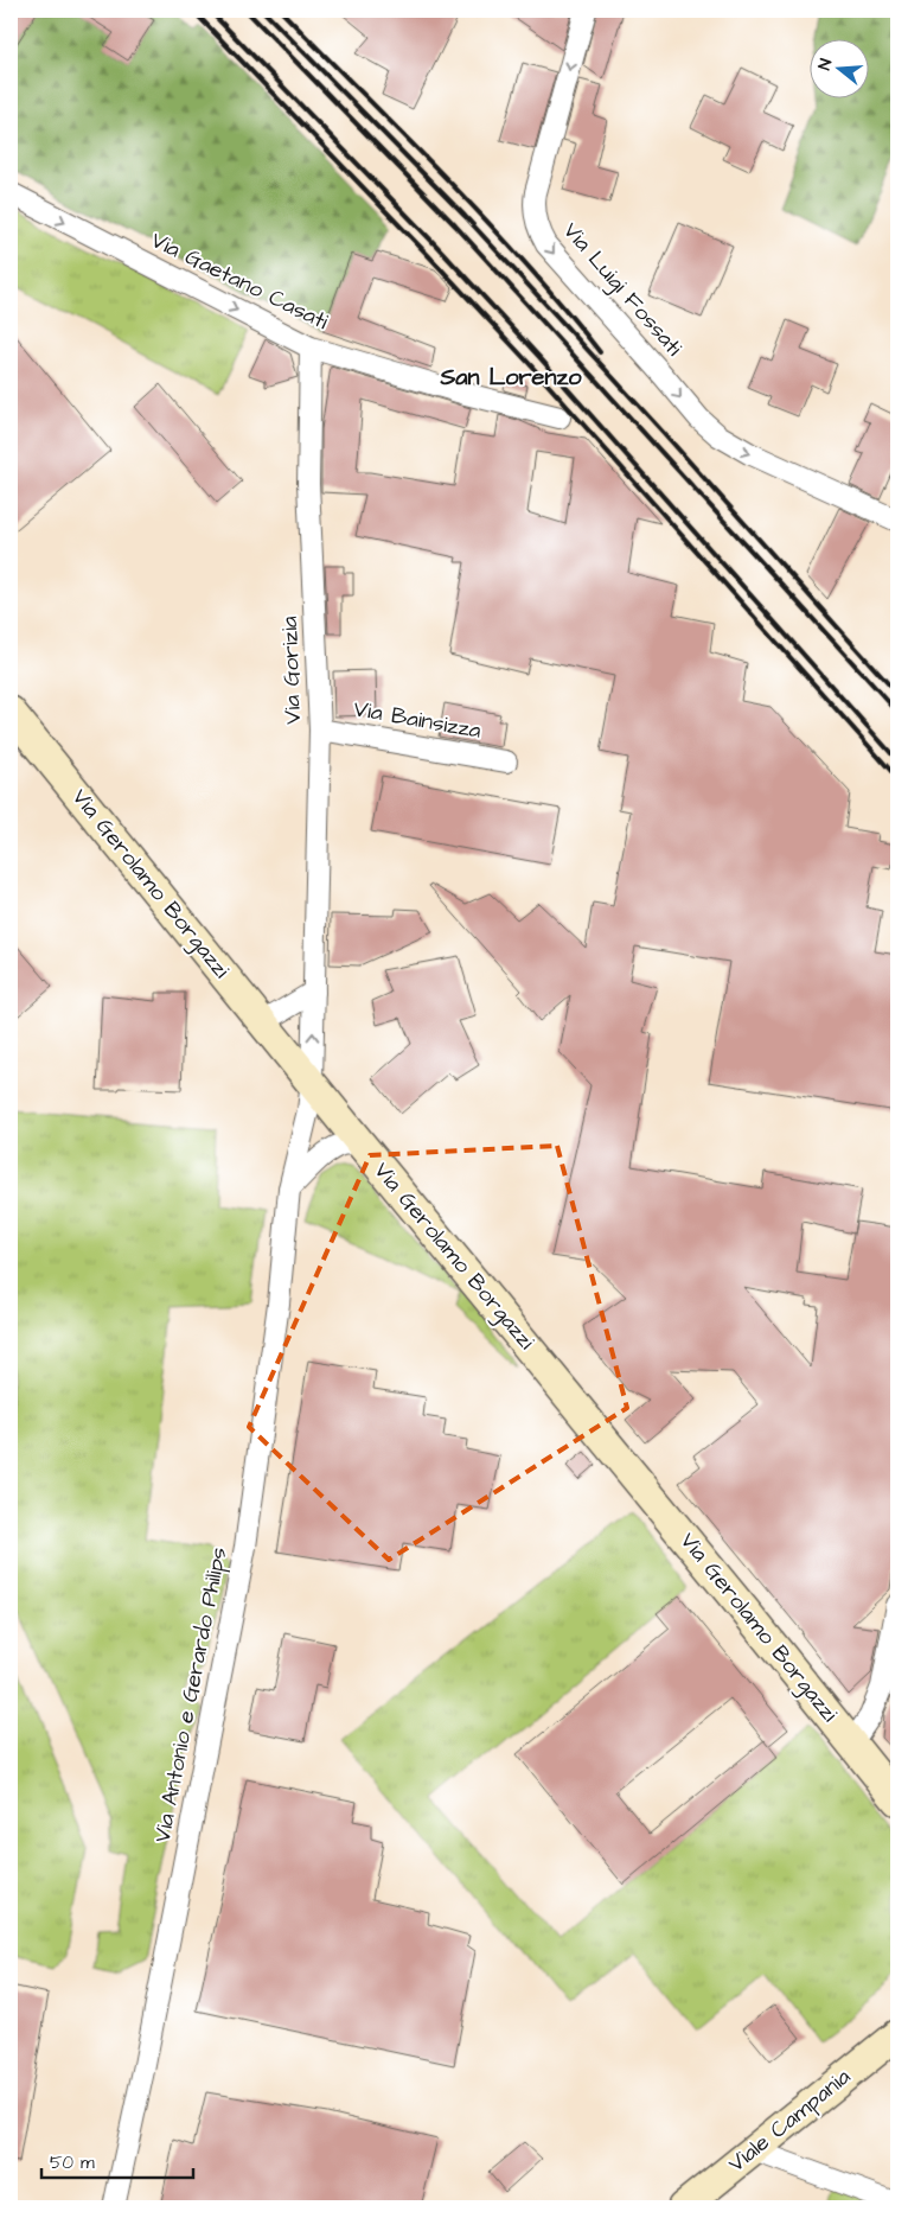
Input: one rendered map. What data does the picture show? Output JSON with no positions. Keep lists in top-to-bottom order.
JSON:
{
  "streets": {
    "main road": ["Via Gerolamo Borgazzi", "Viale Campania"],
    "street": [
      "Via Gaetano Casati",
      "Via Luigi Fossati",
      "Via Gorizia",
      "Via Bainsizza",
      "Via Antonio e Gerardo Philips"
    ]
  },
  "crossings": [
    ["Via Gaetano Casati", "Via Gorizia"],
    ["Via Gorizia", "Via Bainsizza"],
    ["Via Gorizia", "Via Gerolamo Borgazzi"],
    ["Via Gorizia", "Via Antonio e Gerardo Philips"],
    ["Via Gerolamo Borgazzi", "Via Antonio e Gerardo Philips"]
  ],
  "one_way": ["Via Gaetano Casati", "Via Luigi Fossati"],
  "districts": ["San Lorenzo"],
  "scale_bar": "50 m",
  "north": "left"
}
